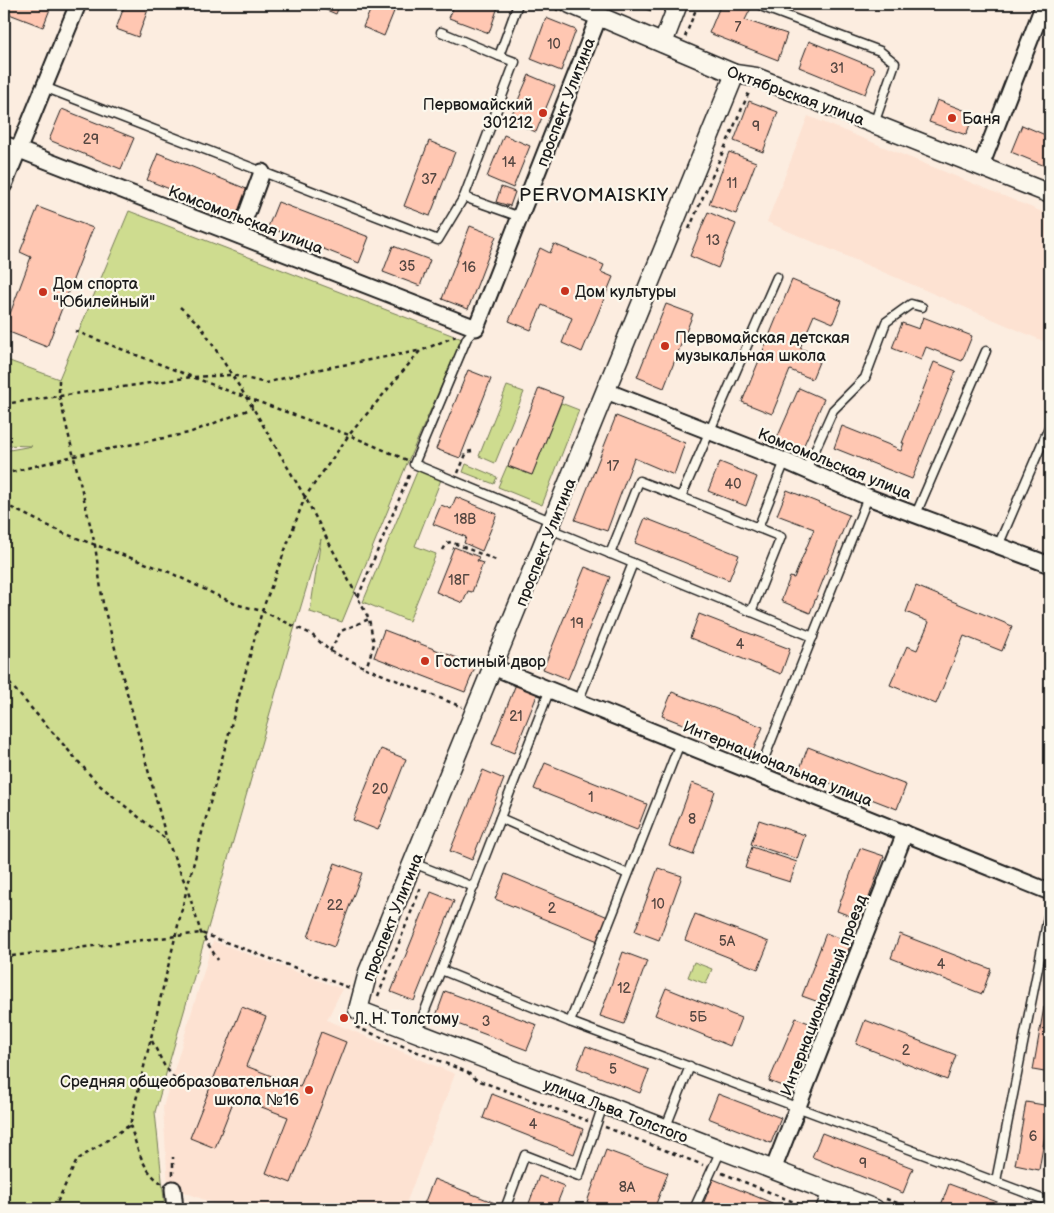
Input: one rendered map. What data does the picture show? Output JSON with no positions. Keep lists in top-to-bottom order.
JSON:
{
  "streets": {
    "street": [
      "Октябрьская улица",
      "проспект Улитина",
      "Комсомольская улица",
      "Интернациональная улица",
      "Интернациональный проезд",
      "улица Льва Толстого"
    ]
  },
  "crossings": [
    ["Октябрьская улица", "проспект Улитина"],
    ["проспект Улитина", "Комсомольская улица"],
    ["проспект Улитина", "Интернациональная улица"],
    ["проспект Улитина", "улица Льва Толстого"],
    ["Интернациональная улица", "Интернациональный проезд"],
    ["Интернациональный проезд", "улица Льва Толстого"]
  ],
  "districts": ["PERVOMAISKIY"],
  "places": [
    "Первомайский 301212",
    "Баня",
    "Дом культуры",
    "Дом спорта \"Юбилейный\"",
    "Первомайская детская музыкальная школа",
    "Гостиный двор",
    "Л. Н. Толстому",
    "Средняя общеобразовательная школа №16"
  ],
  "house_numbers": [
    "7",
    "10",
    "31",
    "9",
    "29",
    "14",
    "37",
    "11",
    "13",
    "35",
    "16",
    "17",
    "40",
    "18В",
    "18Г",
    "19",
    "4",
    "21",
    "20",
    "1",
    "8",
    "10",
    "22",
    "2",
    "5А",
    "4",
    "12",
    "5Б",
    "3",
    "2",
    "5",
    "4",
    "6",
    "9",
    "8А"
  ]
}
